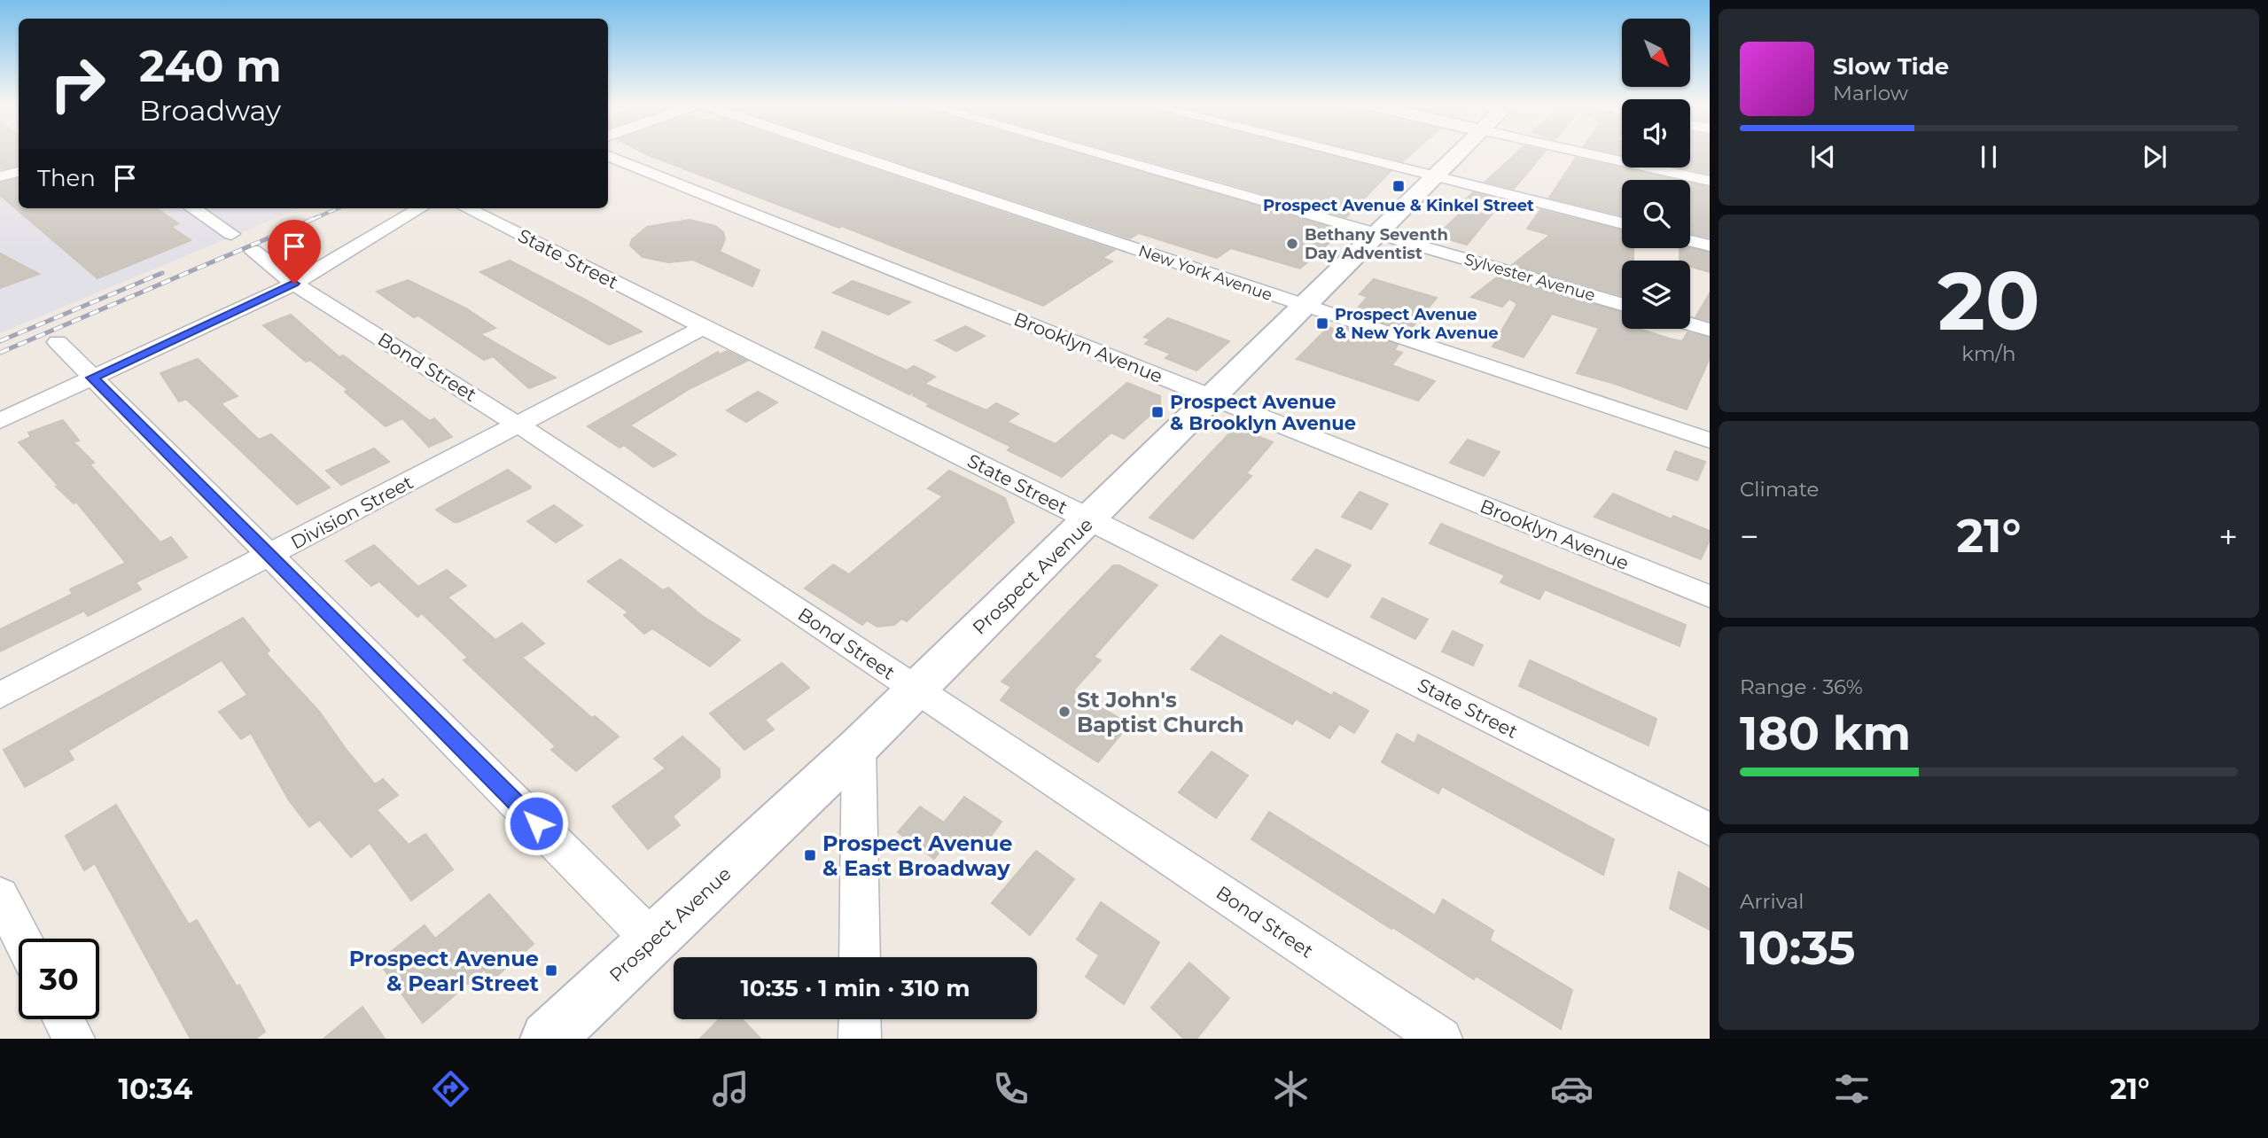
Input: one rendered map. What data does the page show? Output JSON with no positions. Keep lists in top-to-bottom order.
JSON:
{
  "streets": {
    "main road": ["Prospect Avenue"],
    "street": [
      "State Street",
      "New York Avenue",
      "Sylvester Avenue",
      "Brooklyn Avenue",
      "Bond Street",
      "Division Street"
    ]
  },
  "crossings": [
    ["State Street", "Division Street"],
    ["State Street", "Prospect Avenue"],
    ["New York Avenue", "Prospect Avenue"],
    ["Sylvester Avenue", "Prospect Avenue"],
    ["Brooklyn Avenue", "Prospect Avenue"],
    ["Bond Street", "Division Street"],
    ["Bond Street", "Prospect Avenue"]
  ],
  "places": {
    "transit": [
      "Prospect Avenue & Kinkel Street",
      "Prospect Avenue & New York Avenue",
      "Prospect Avenue & Brooklyn Avenue",
      "Prospect Avenue & East Broadway",
      "Prospect Avenue & Pearl Street"
    ],
    "other": ["Bethany Seventh Day Adventist", "St John's Baptist Church"]
  },
  "north": "bottom right",
  "page": {
    "turn": ["240 m", "Broadway"],
    "song": ["Slow Tide", "Marlow"],
    "then": "Then",
    "tile": [
      ["20", "km/h"],
      "Climate",
      ["Range · 36%", "180 km"],
      ["Arrival", "10:35"]
    ],
    "heat": ["−", "21°", "+"],
    "limit": "30",
    "trip": "10:35 · 1 min · 310 m",
    "tabs": ["10:34", "21°"]
  }
}
